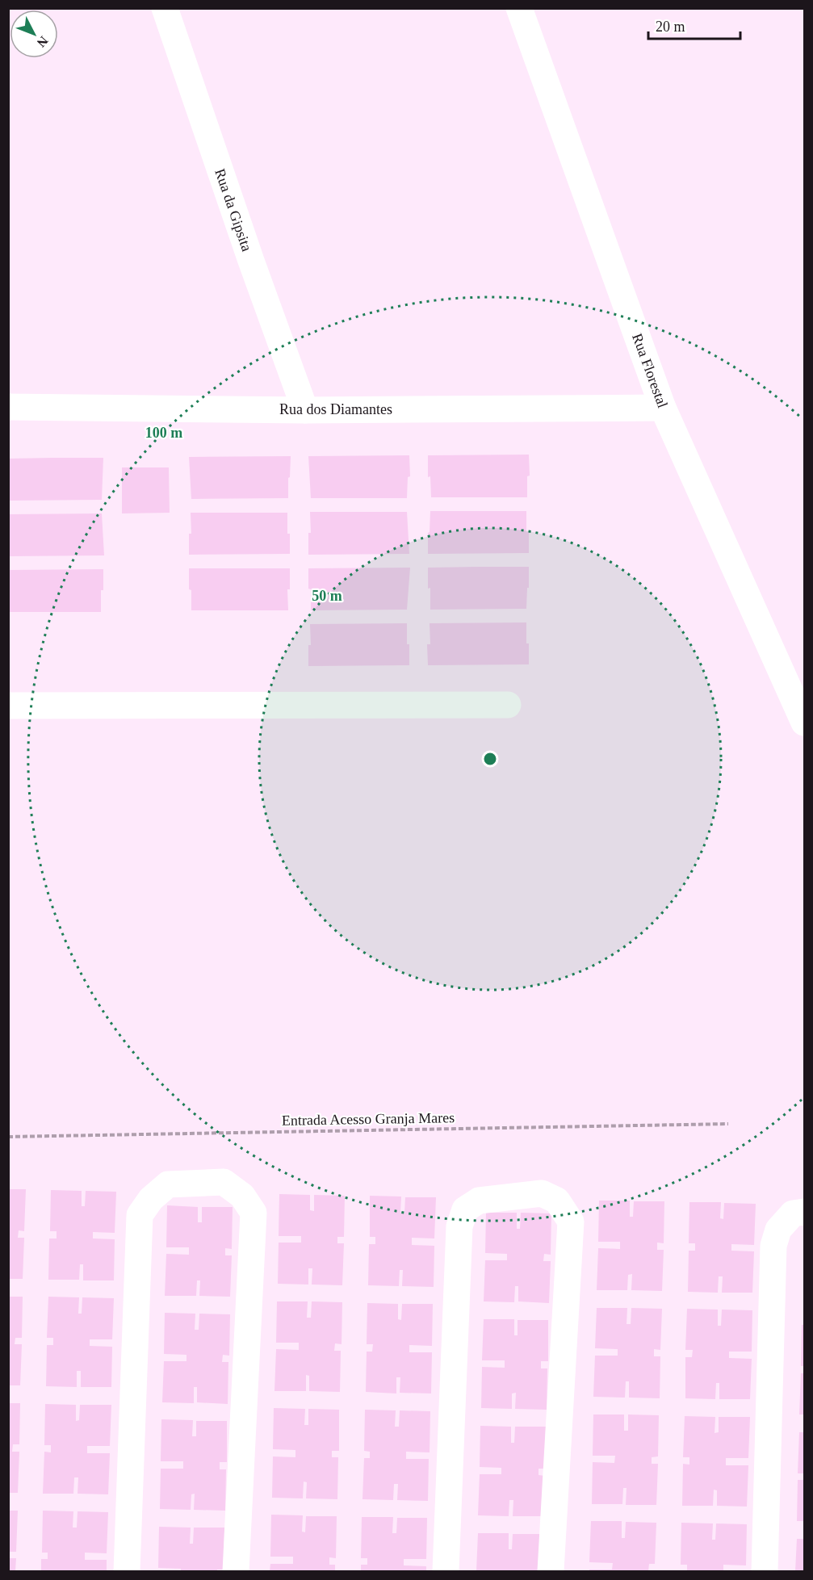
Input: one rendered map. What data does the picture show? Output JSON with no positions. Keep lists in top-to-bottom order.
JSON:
{
  "streets": {
    "street": ["Rua da Gipsita", "Rua Florestal", "Rua dos Diamantes"],
    "path": ["Entrada Acesso Granja Mares"]
  },
  "crossings": [
    ["Rua da Gipsita", "Rua dos Diamantes"],
    ["Rua Florestal", "Rua dos Diamantes"]
  ],
  "scale_bar": "20 m",
  "north": "bottom right",
  "rings": ["100 m", "50 m"]
}
